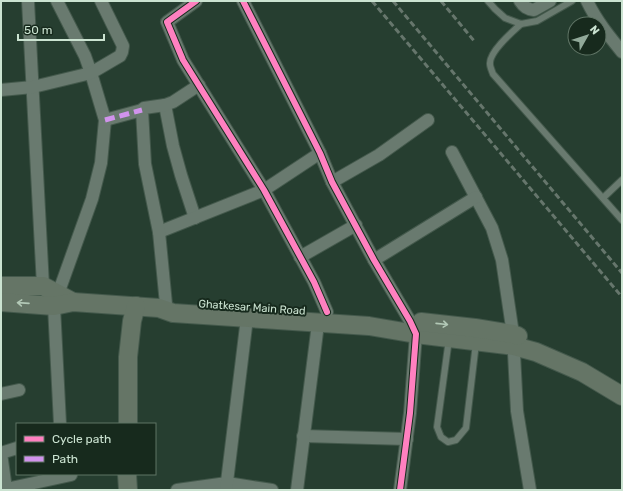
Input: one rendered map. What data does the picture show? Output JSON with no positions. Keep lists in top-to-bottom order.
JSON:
{
  "streets": {
    "main road": ["Ghatkesar Main Road"]
  },
  "legend": ["Cycle path", "Path"],
  "scale_bar": "50 m",
  "north": "top right"
}
